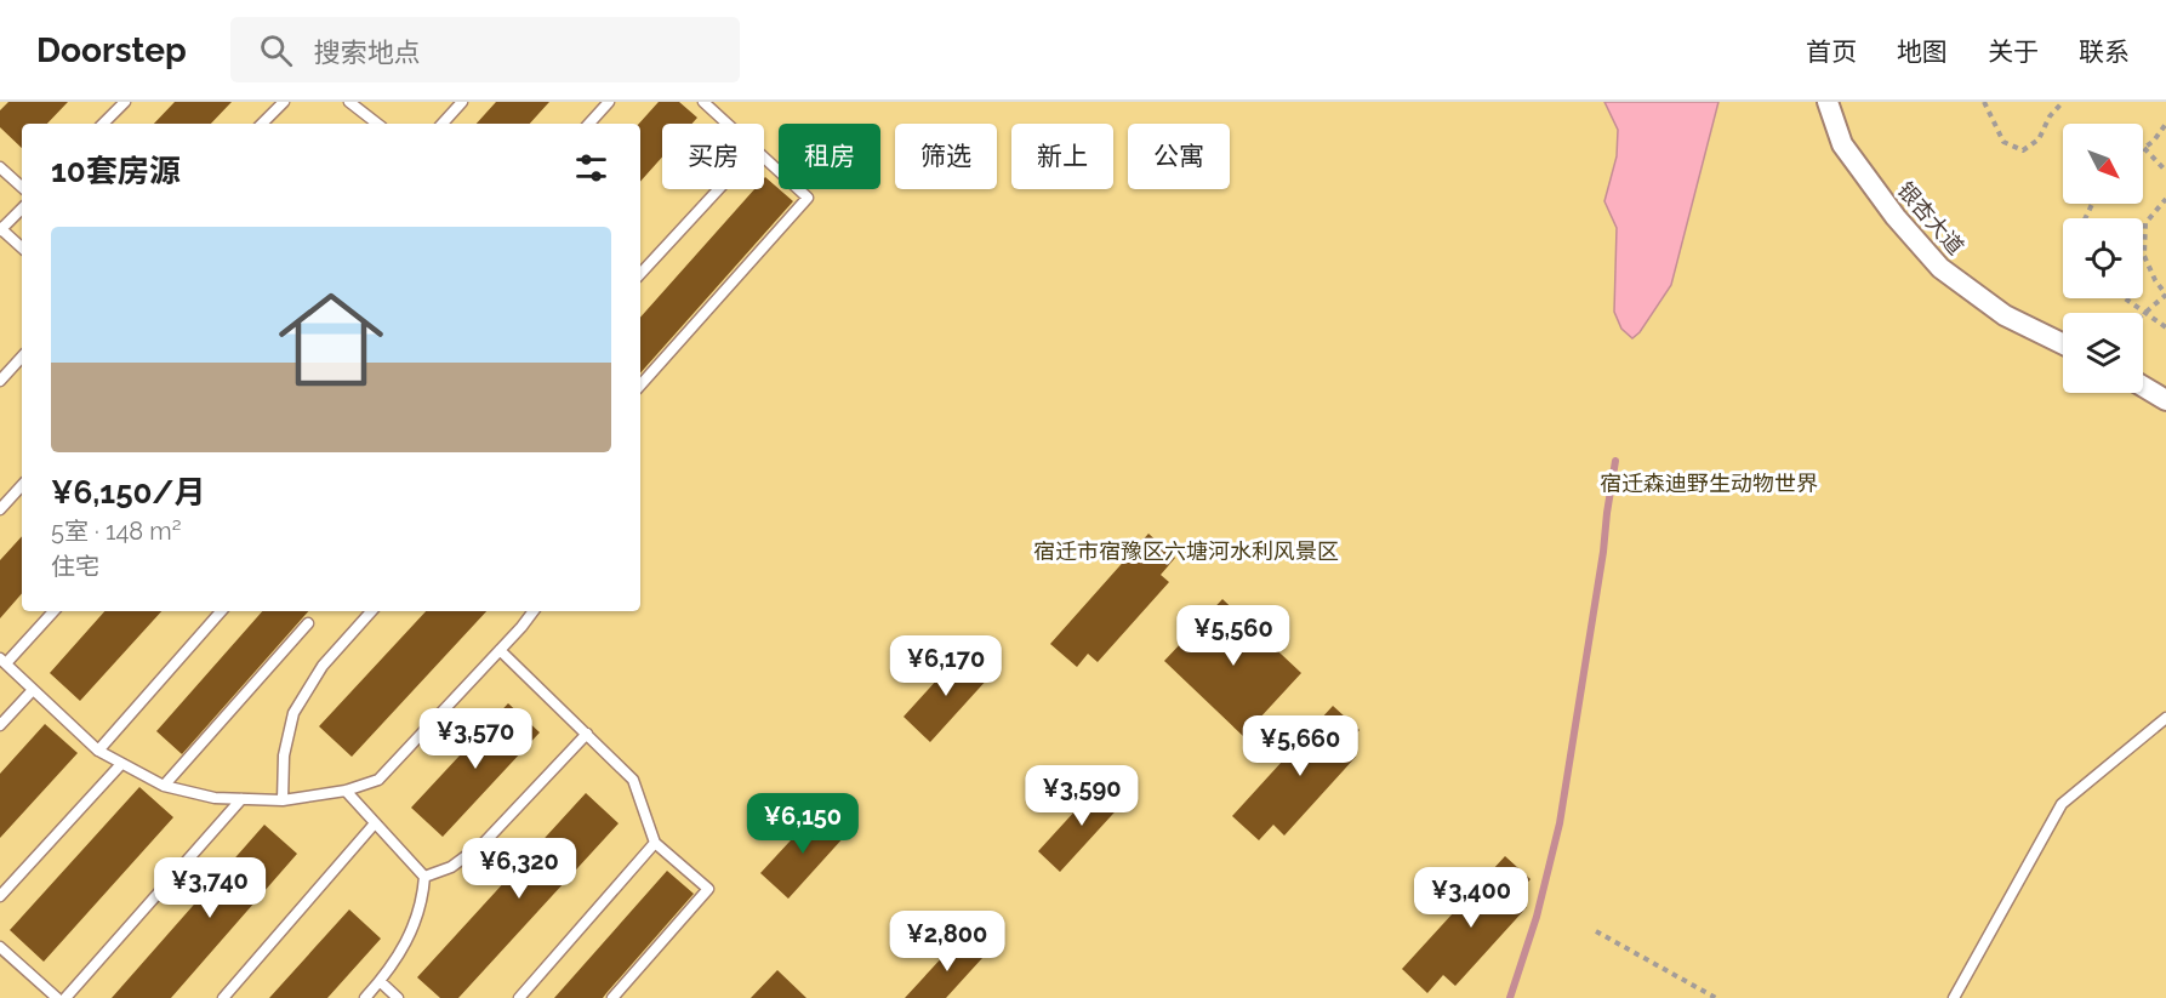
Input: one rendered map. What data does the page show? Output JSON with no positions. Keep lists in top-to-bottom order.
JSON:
{
  "streets": {
    "street": ["银杏大道"]
  },
  "parks": ["宿迁森迪野生动物世界", "宿迁市宿豫区六塘河水利风景区"],
  "north": "bottom right",
  "page": {
    "header": "Doorstep",
    "search": "搜索地点",
    "nav": [
      "首页",
      "地图",
      "关于",
      "联系"
    ],
    "chip": [
      "买房",
      "租房",
      "筛选",
      "新上",
      "公寓"
    ],
    "heading": "10套房源",
    "list": [
      {
        "name": "¥6,150/月",
        "note": "5室 · 148 m² · 住宅"
      }
    ],
    "price": [
      "¥5,560",
      "¥6,170",
      "¥3,570",
      "¥5,660",
      "¥3,590",
      "¥6,150",
      "¥6,320",
      "¥3,740",
      "¥3,400",
      "¥2,800"
    ]
  }
}
